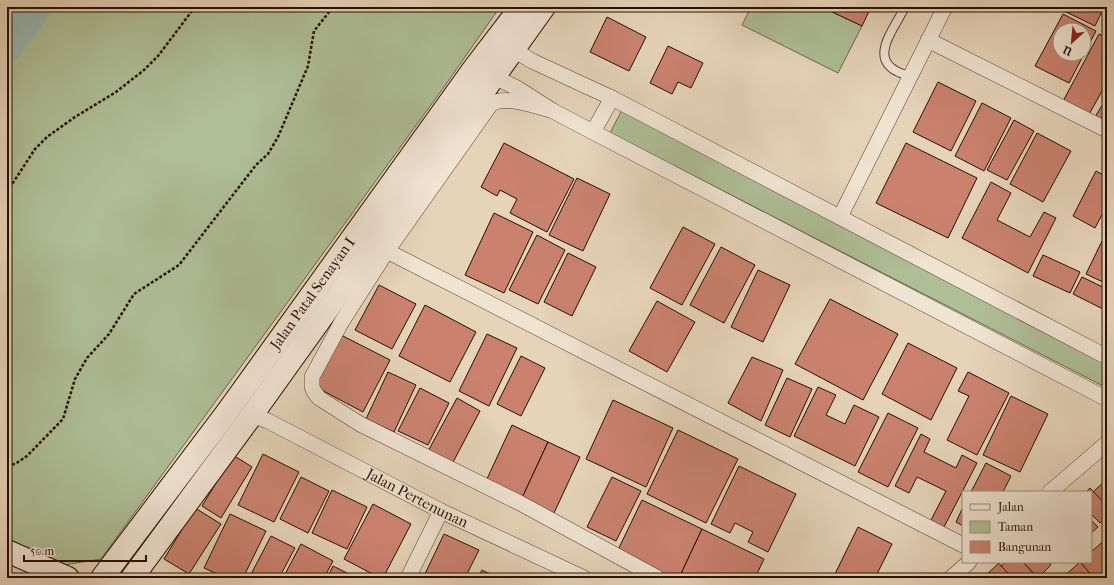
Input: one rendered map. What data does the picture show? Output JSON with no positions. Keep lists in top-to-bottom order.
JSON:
{
  "streets": {
    "main road": ["Jalan Patal Senayan I"],
    "street": ["Jalan Pertenunan"]
  },
  "crossings": [
    ["Jalan Patal Senayan I", "Jalan Pertenunan"]
  ],
  "legend": ["Jalan", "Taman", "Bangunan"],
  "scale_bar": "50 m",
  "north": "bottom left"
}
